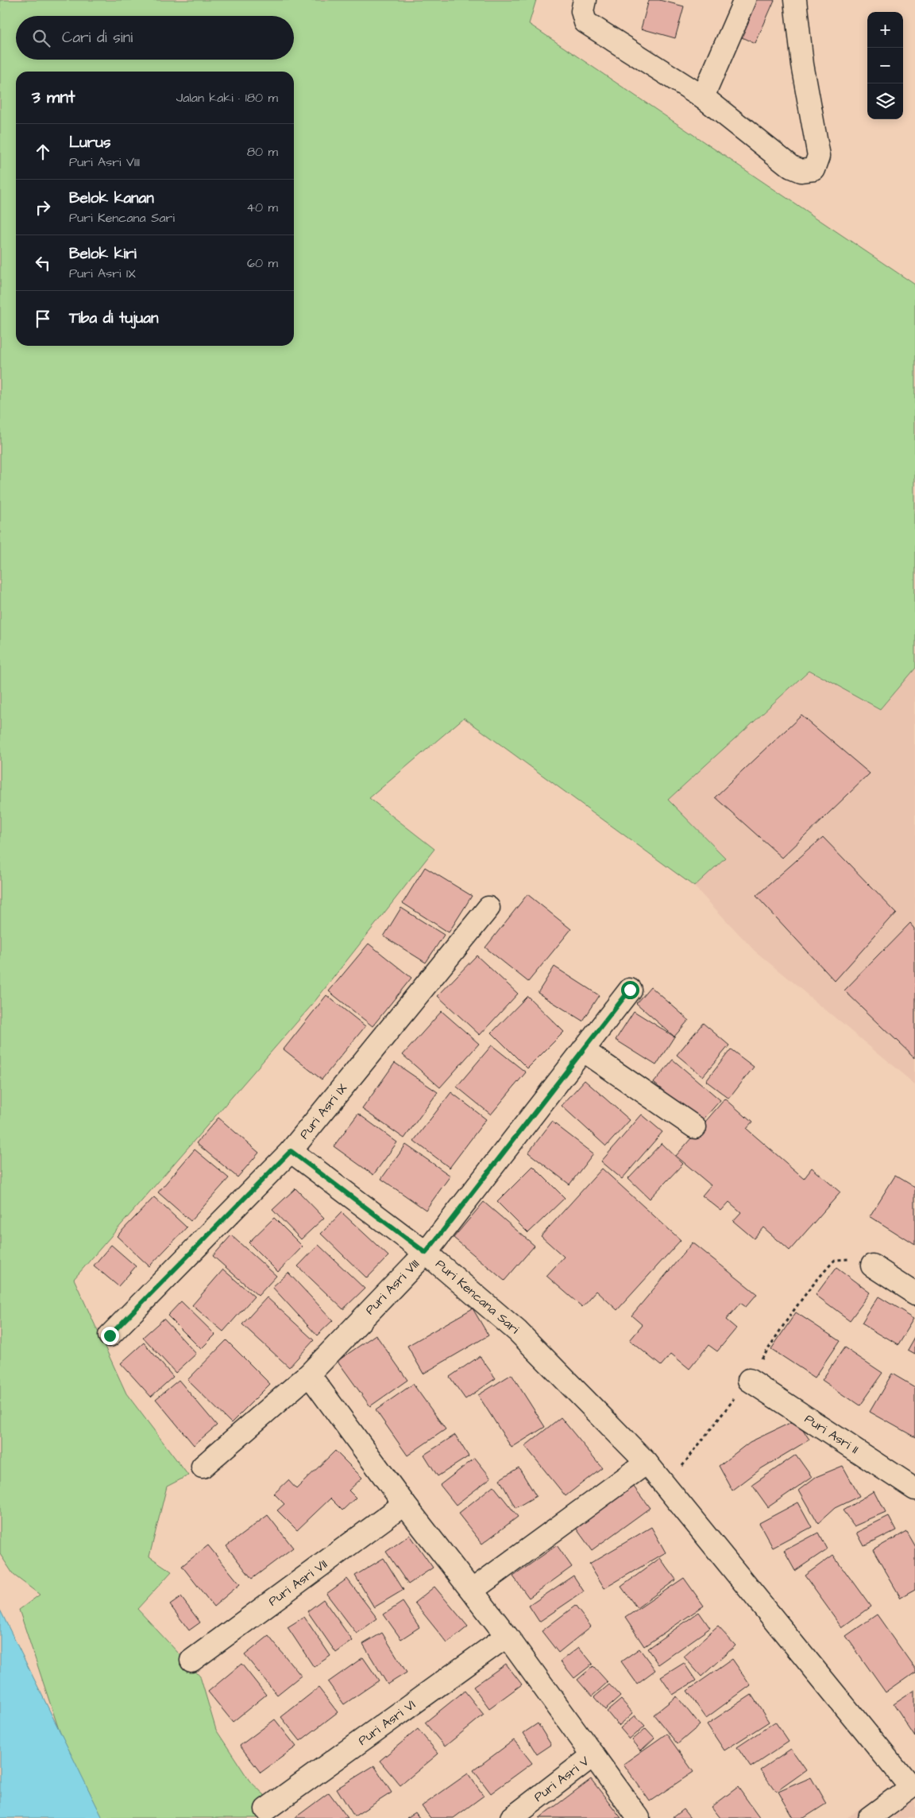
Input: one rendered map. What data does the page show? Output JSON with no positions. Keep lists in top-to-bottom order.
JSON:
{
  "streets": {
    "street": [
      "Puri Asri IX",
      "Puri Asri VIII",
      "Puri Kencana Sari",
      "Puri Asri II",
      "Puri Asri VII",
      "Puri Asri VI",
      "Puri Asri V"
    ]
  },
  "crossings": [
    ["Puri Asri IX", "Puri Kencana Sari"],
    ["Puri Asri VIII", "Puri Kencana Sari"]
  ],
  "page": {
    "map_buttons": ["+", "−"],
    "search": "Cari di sini",
    "heading": ["3 mnt", "Jalan kaki · 180 m"],
    "list": [
      ["Lurus", "Puri Asri VIII", "80 m"],
      ["Belok kanan", "Puri Kencana Sari", "40 m"],
      ["Belok kiri", "Puri Asri IX", "60 m"],
      "Tiba di tujuan"
    ]
  }
}
